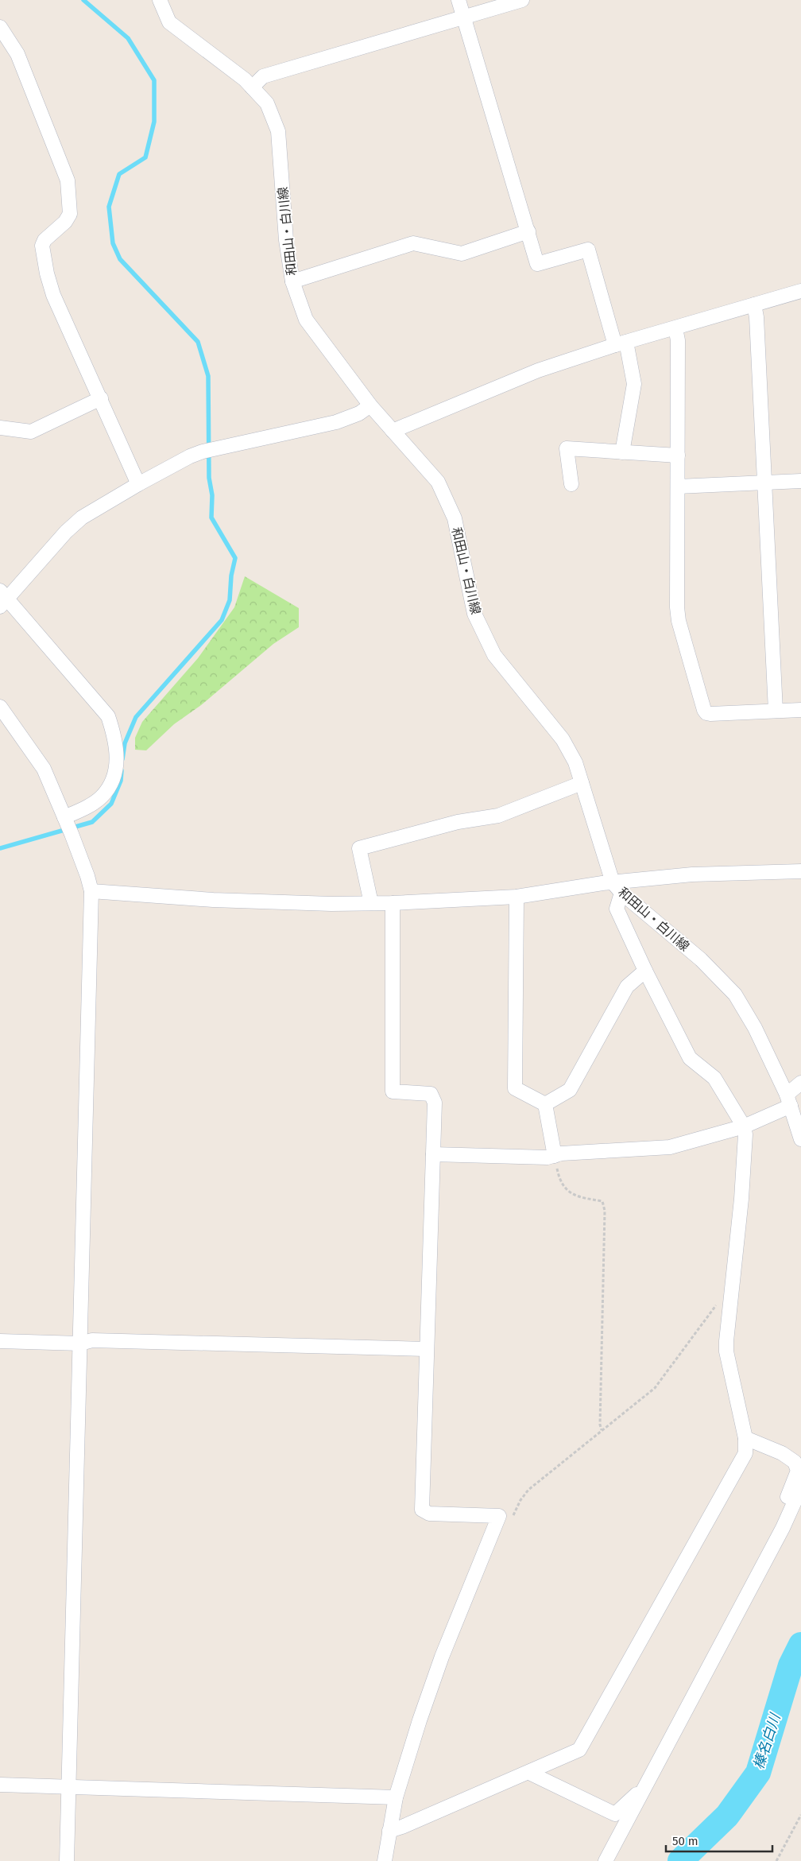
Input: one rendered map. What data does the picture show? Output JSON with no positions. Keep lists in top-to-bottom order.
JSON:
{
  "streets": {
    "street": ["和田山・白川線"]
  },
  "water": ["榛名白川"],
  "scale_bar": "50 m"
}
